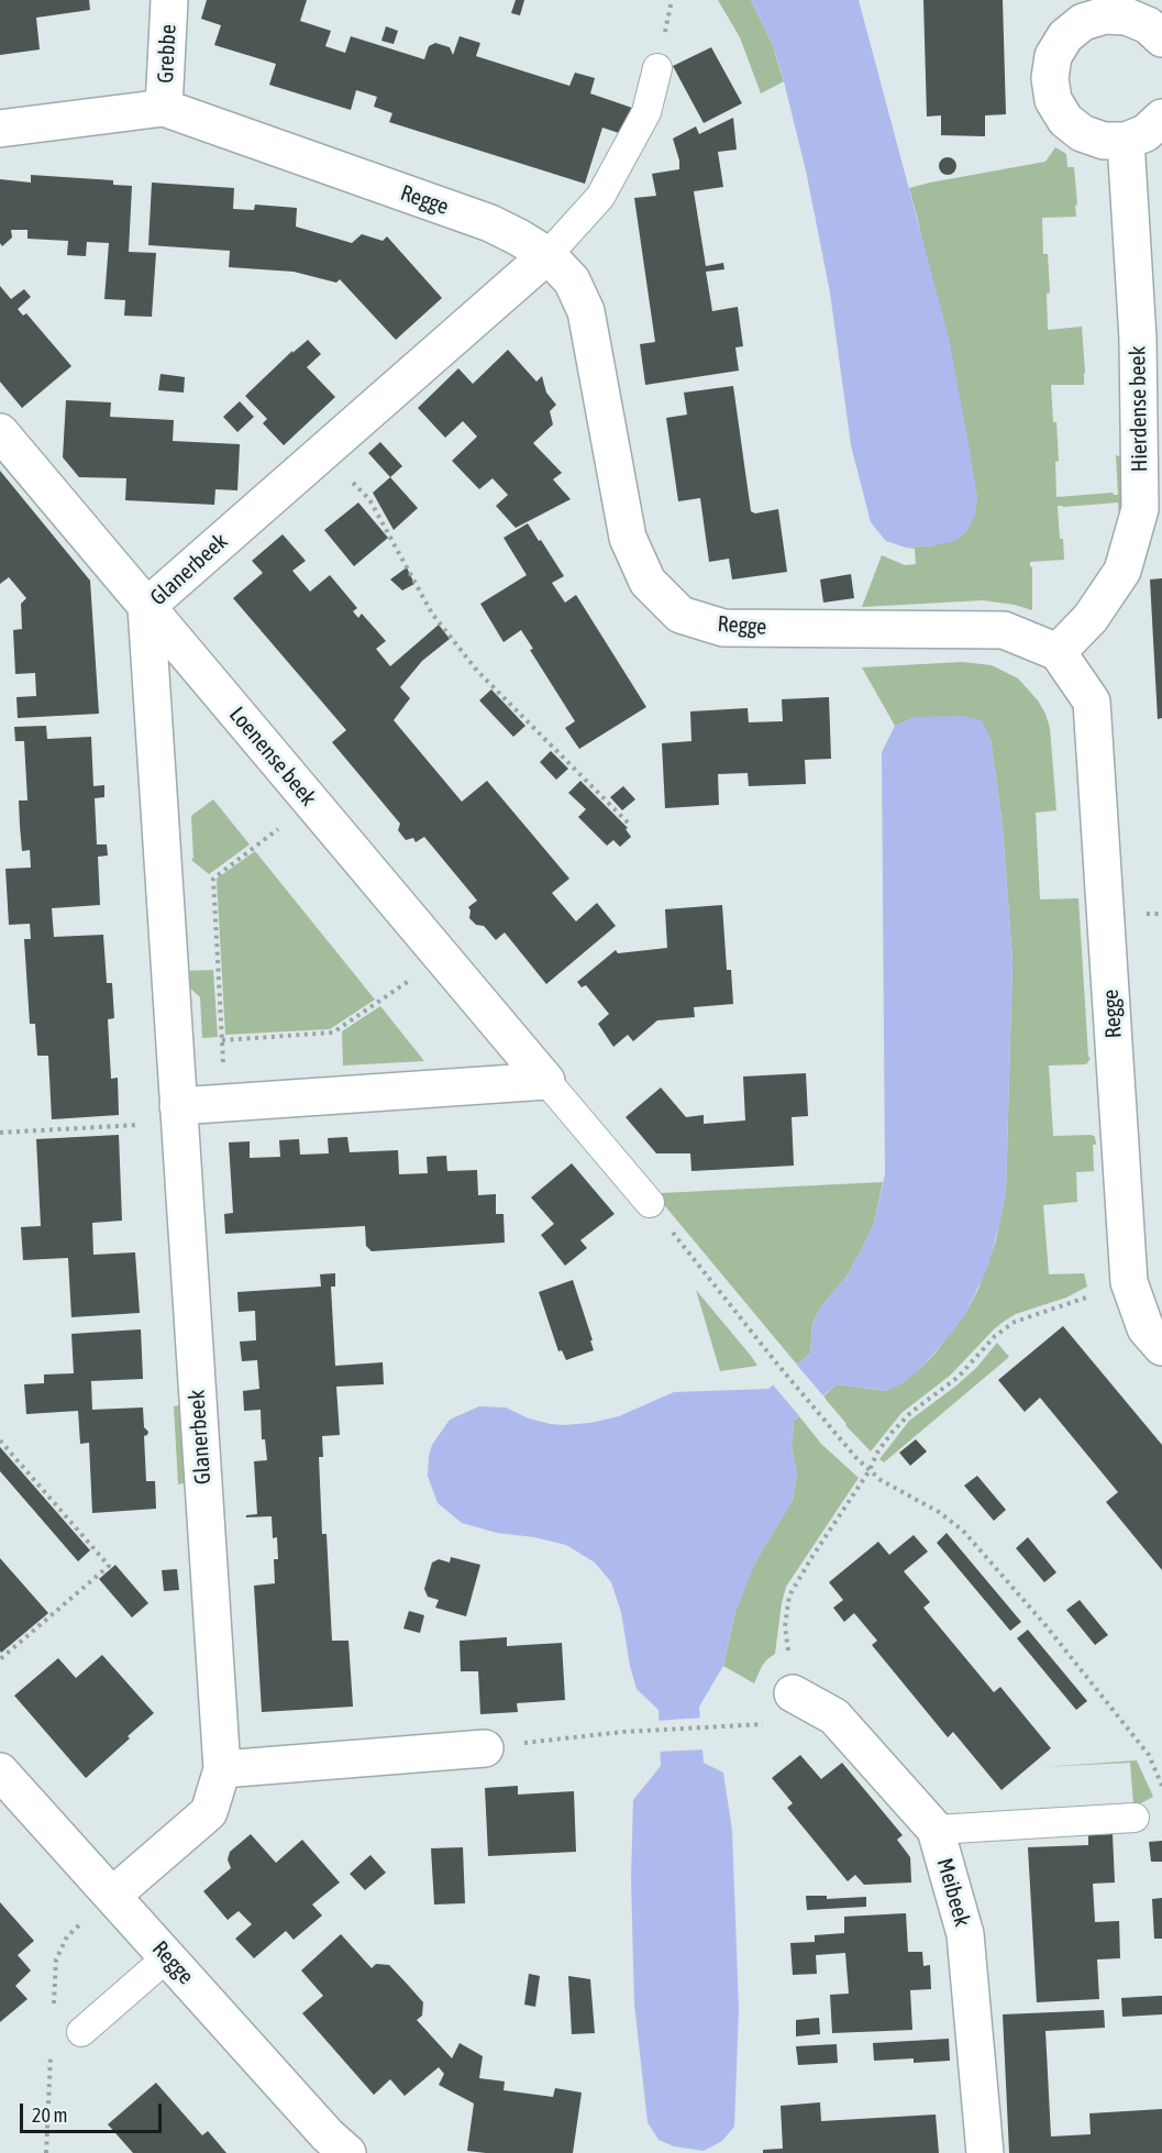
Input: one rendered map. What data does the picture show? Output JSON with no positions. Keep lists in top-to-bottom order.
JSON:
{
  "streets": {
    "street": [
      "Grebbe",
      "Regge",
      "Hierdense beek",
      "Glanerbeek",
      "Loenense beek",
      "Meibeek"
    ]
  },
  "crossings": [
    ["Grebbe", "Regge"],
    ["Regge", "Hierdense beek"],
    ["Regge", "Glanerbeek"],
    ["Glanerbeek", "Loenense beek"]
  ],
  "scale_bar": "20 m"
}
